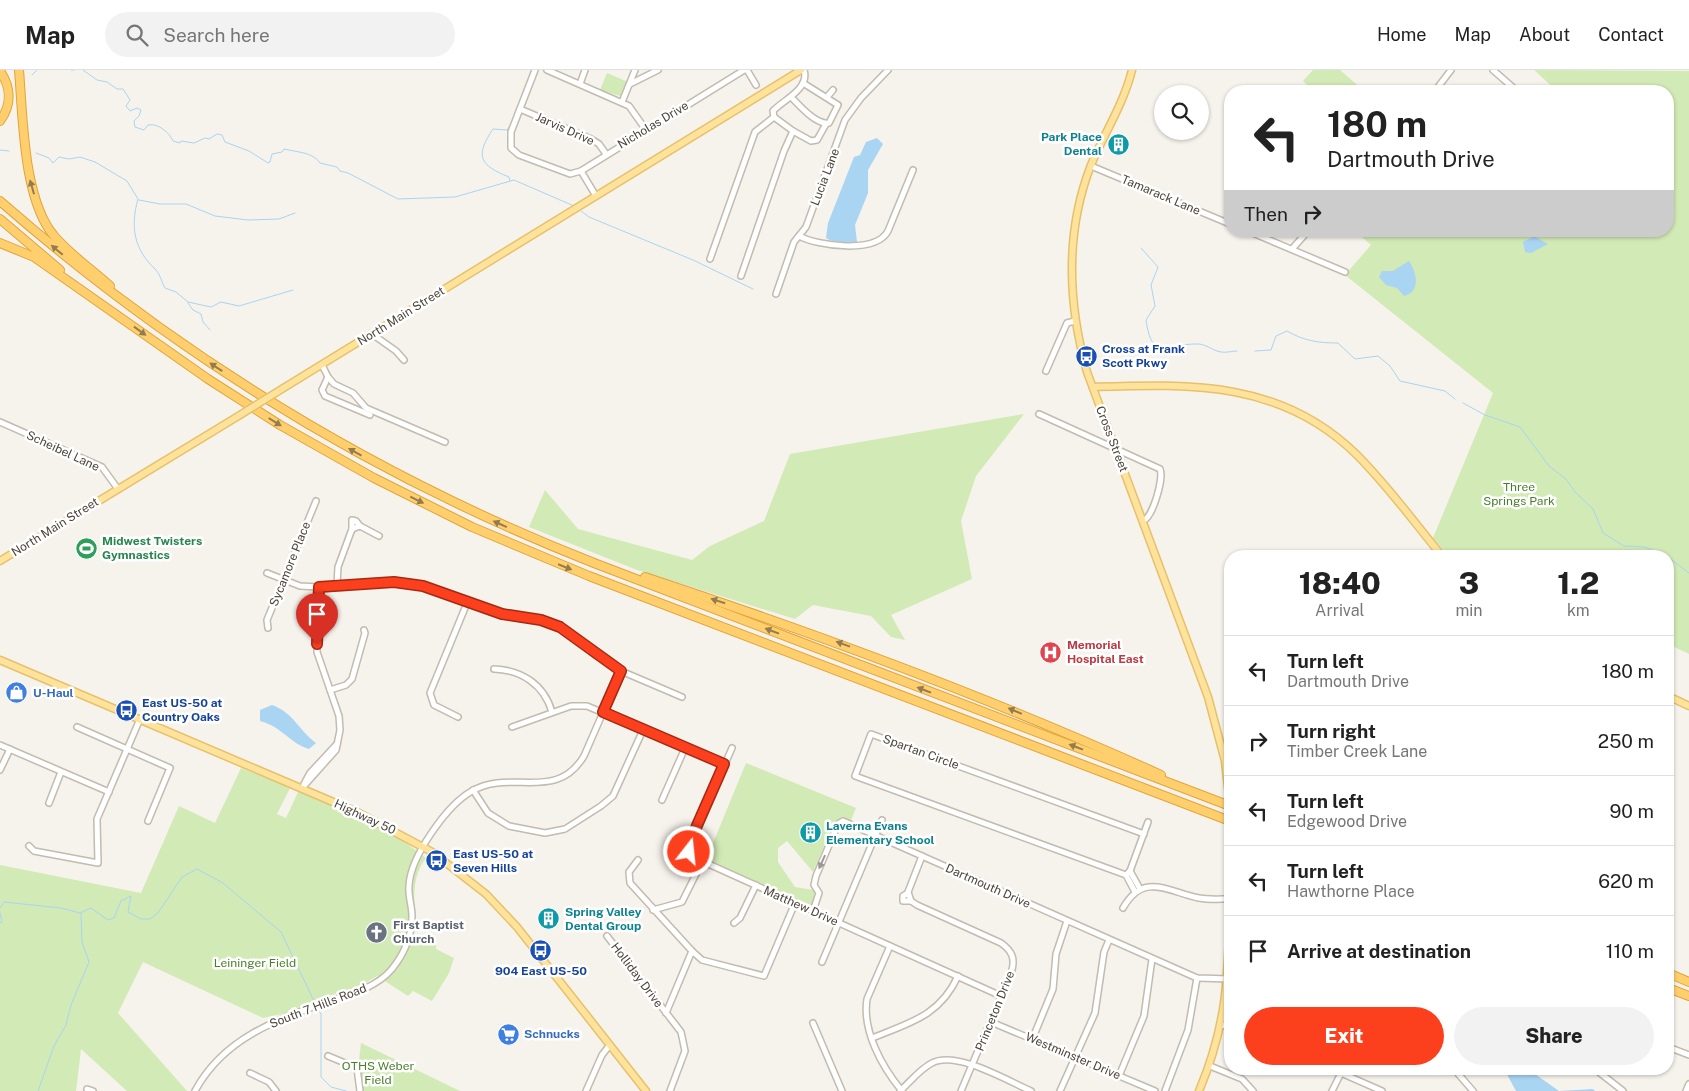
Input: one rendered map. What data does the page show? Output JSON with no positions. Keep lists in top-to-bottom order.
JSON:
{
  "streets": {
    "main road": ["North Main Street", "Cross Street", "Highway 50"],
    "street": [
      "Nicholas Drive",
      "Jarvis Drive",
      "Lucia Lane",
      "Tamarack Lane",
      "Scheibel Lane",
      "Sycamore Place",
      "Spartan Circle",
      "Dartmouth Drive",
      "Matthew Drive",
      "Holliday Drive",
      "South 7 Hills Road",
      "Princeton Drive",
      "Westminster Drive"
    ]
  },
  "crossings": [
    ["Nicholas Drive", "Jarvis Drive"],
    ["Tamarack Lane", "Cross Street"],
    ["North Main Street", "Scheibel Lane"],
    ["Highway 50", "South 7 Hills Road"],
    ["Dartmouth Drive", "Matthew Drive"],
    ["Dartmouth Drive", "Princeton Drive"],
    ["Matthew Drive", "Princeton Drive"],
    ["Princeton Drive", "Westminster Drive"]
  ],
  "parks": ["Three Springs Park", "Leininger Field", "OTHS Weber Field"],
  "places": {
    "building": ["Park Place Dental", "Laverna Evans Elementary School", "Spring Valley Dental Group"],
    "bus stop": [
      "Cross at Frank Scott Pkwy",
      "East US-50 at Country Oaks",
      "East US-50 at Seven Hills",
      "904 East US-50"
    ],
    "sports": ["Midwest Twisters Gymnastics"],
    "hospital": ["Memorial Hospital East"],
    "shop": ["U-Haul"],
    "church": ["First Baptist Church"],
    "supermarket": ["Schnucks"]
  },
  "page": {
    "header": "Map",
    "search": "Search here",
    "nav": [
      "Home",
      "Map",
      "About",
      "Contact"
    ],
    "turn": ["180 m", "Dartmouth Drive"],
    "then": "Then",
    "eta": [
      "18:40",
      "Arrival",
      "3",
      "min",
      "1.2",
      "km"
    ],
    "list": [
      {
        "name": "Turn left",
        "note": "Dartmouth Drive",
        "value": "180 m"
      },
      {
        "name": "Turn right",
        "note": "Timber Creek Lane",
        "value": "250 m"
      },
      {
        "name": "Turn left",
        "note": "Edgewood Drive",
        "value": "90 m"
      },
      {
        "name": "Turn left",
        "note": "Hawthorne Place",
        "value": "620 m"
      },
      {
        "name": "Arrive at destination",
        "value": "110 m"
      }
    ],
    "buttons": ["Exit", "Share"]
  }
}
